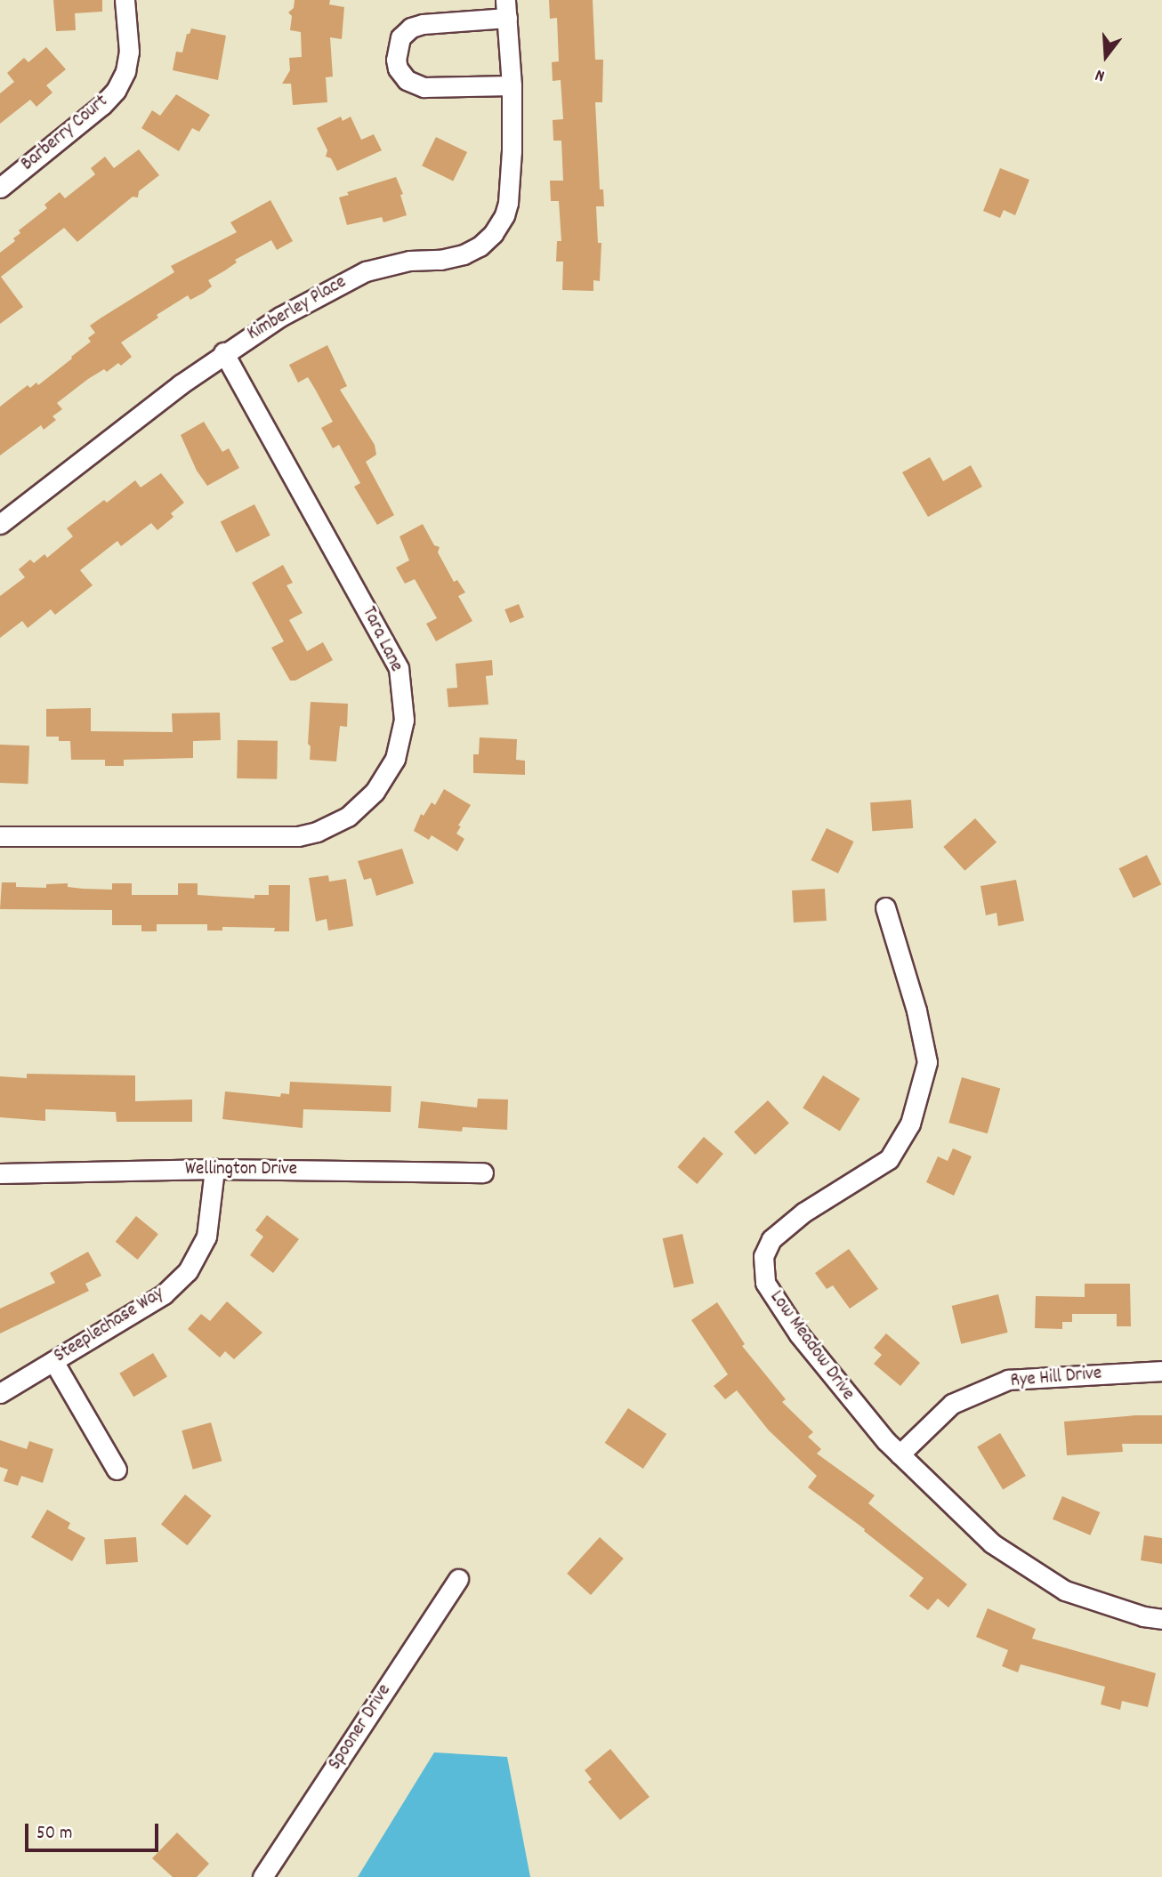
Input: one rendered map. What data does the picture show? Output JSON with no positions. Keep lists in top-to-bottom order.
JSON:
{
  "streets": {
    "street": [
      "Barberry Court",
      "Kimberley Place",
      "Tara Lane",
      "Wellington Drive",
      "Steeplechase Way",
      "Low Meadow Drive",
      "Rye Hill Drive",
      "Spooner Drive"
    ]
  },
  "crossings": [
    ["Kimberley Place", "Tara Lane"],
    ["Wellington Drive", "Steeplechase Way"],
    ["Low Meadow Drive", "Rye Hill Drive"]
  ],
  "scale_bar": "50 m",
  "north": "bottom"
}
